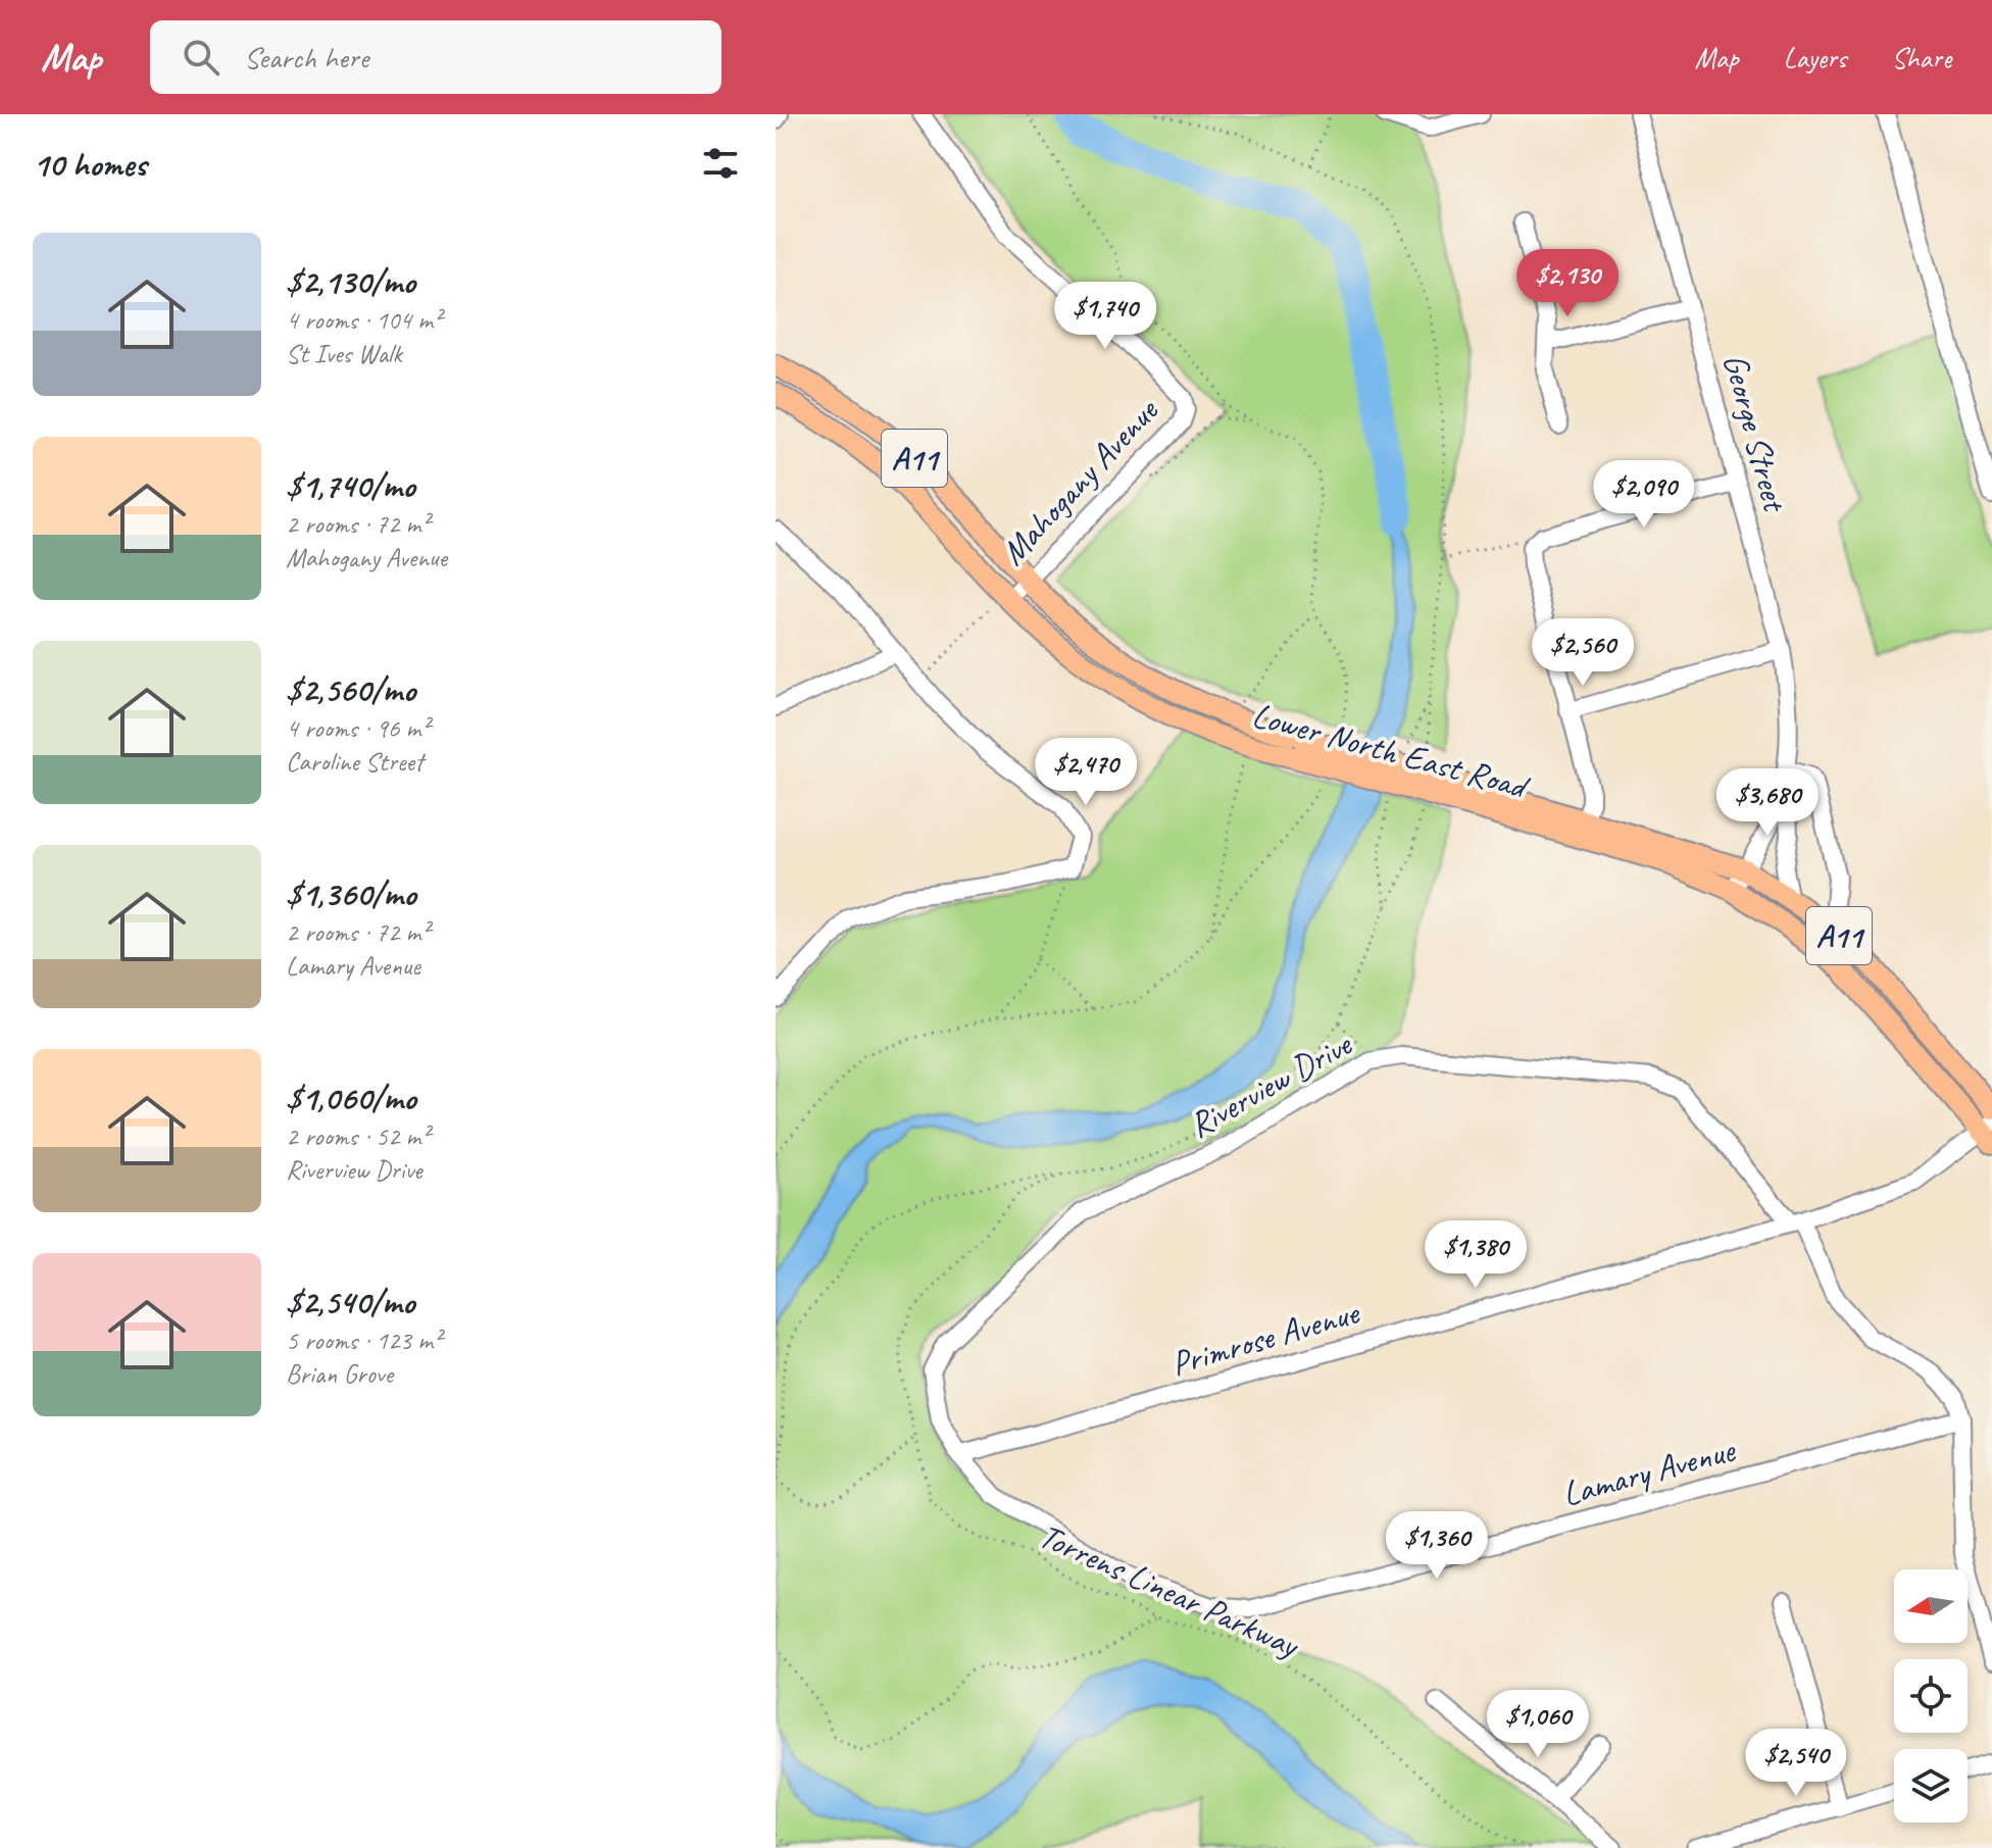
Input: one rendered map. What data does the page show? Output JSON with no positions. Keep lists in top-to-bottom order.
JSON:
{
  "streets": {
    "main road": ["A11", "Lower North East Road"],
    "street": [
      "George Street",
      "Mahogany Avenue",
      "Riverview Drive",
      "Primrose Avenue",
      "Lamary Avenue"
    ],
    "path": ["Torrens Linear Parkway"]
  },
  "crossings": [
    ["George Street", "Lower North East Road"],
    ["Mahogany Avenue", "Lower North East Road"],
    ["Lower North East Road", "Primrose Avenue"],
    ["Lower North East Road", "Torrens Linear Parkway"],
    ["Riverview Drive", "Primrose Avenue"],
    ["Riverview Drive", "Lamary Avenue"],
    ["Primrose Avenue", "Lamary Avenue"]
  ],
  "north": "left",
  "page": {
    "header": "Map",
    "search": "Search here",
    "nav": ["Map", "Layers", "Share"],
    "heading": "10 homes",
    "list": [
      {
        "name": "$2,130/mo",
        "note": "4 rooms · 104 m² · St Ives Walk"
      },
      {
        "name": "$1,740/mo",
        "note": "2 rooms · 72 m² · Mahogany Avenue"
      },
      {
        "name": "$2,560/mo",
        "note": "4 rooms · 96 m² · Caroline Street"
      },
      {
        "name": "$1,360/mo",
        "note": "2 rooms · 72 m² · Lamary Avenue"
      },
      {
        "name": "$1,060/mo",
        "note": "2 rooms · 52 m² · Riverview Drive"
      },
      {
        "name": "$2,540/mo",
        "note": "5 rooms · 123 m² · Brian Grove"
      }
    ],
    "price": [
      "$2,130",
      "$1,740",
      "$2,090",
      "$2,560",
      "$2,470",
      "$3,680",
      "$1,380",
      "$1,360",
      "$1,060",
      "$2,540"
    ]
  }
}
